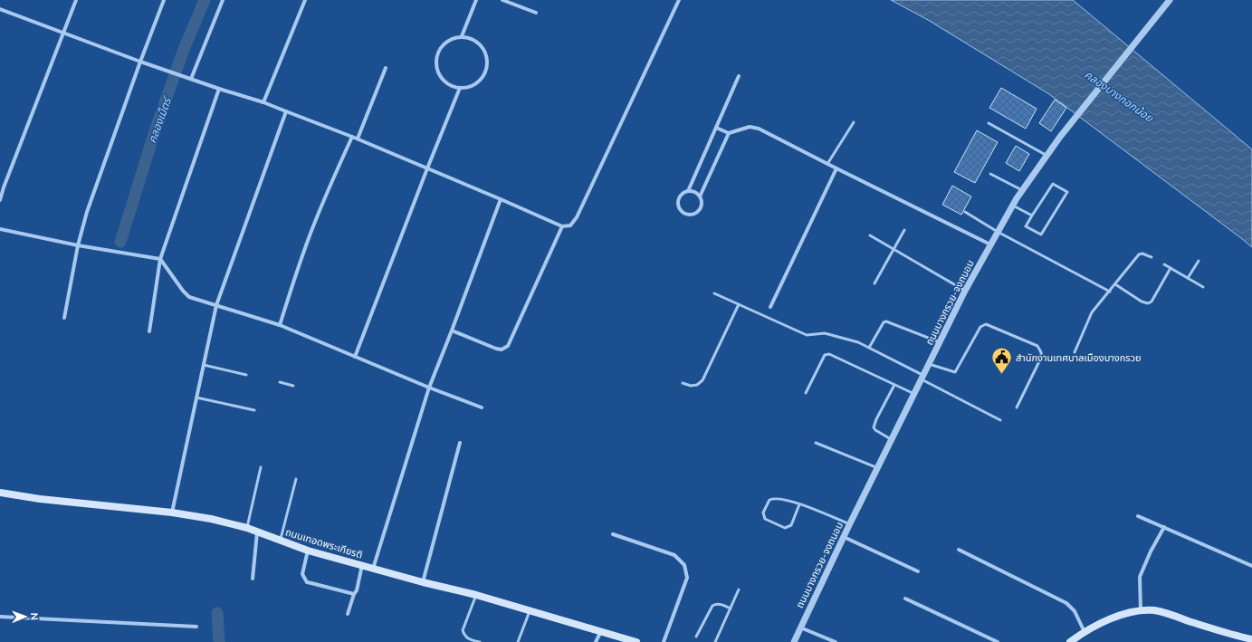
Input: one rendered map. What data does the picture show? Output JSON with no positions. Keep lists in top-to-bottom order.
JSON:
{
  "streets": {
    "main road": ["ถนนเทอดพระเกียรติ"],
    "street": ["ถนนบางกรวย-จงถนอม"]
  },
  "water": ["คลองบางกอกน้อย", "คลองเม็ตร์"],
  "places": {
    "public building": ["สำนักงานเทศบาลเมืองบางกรวย"]
  },
  "north": "right"
}
